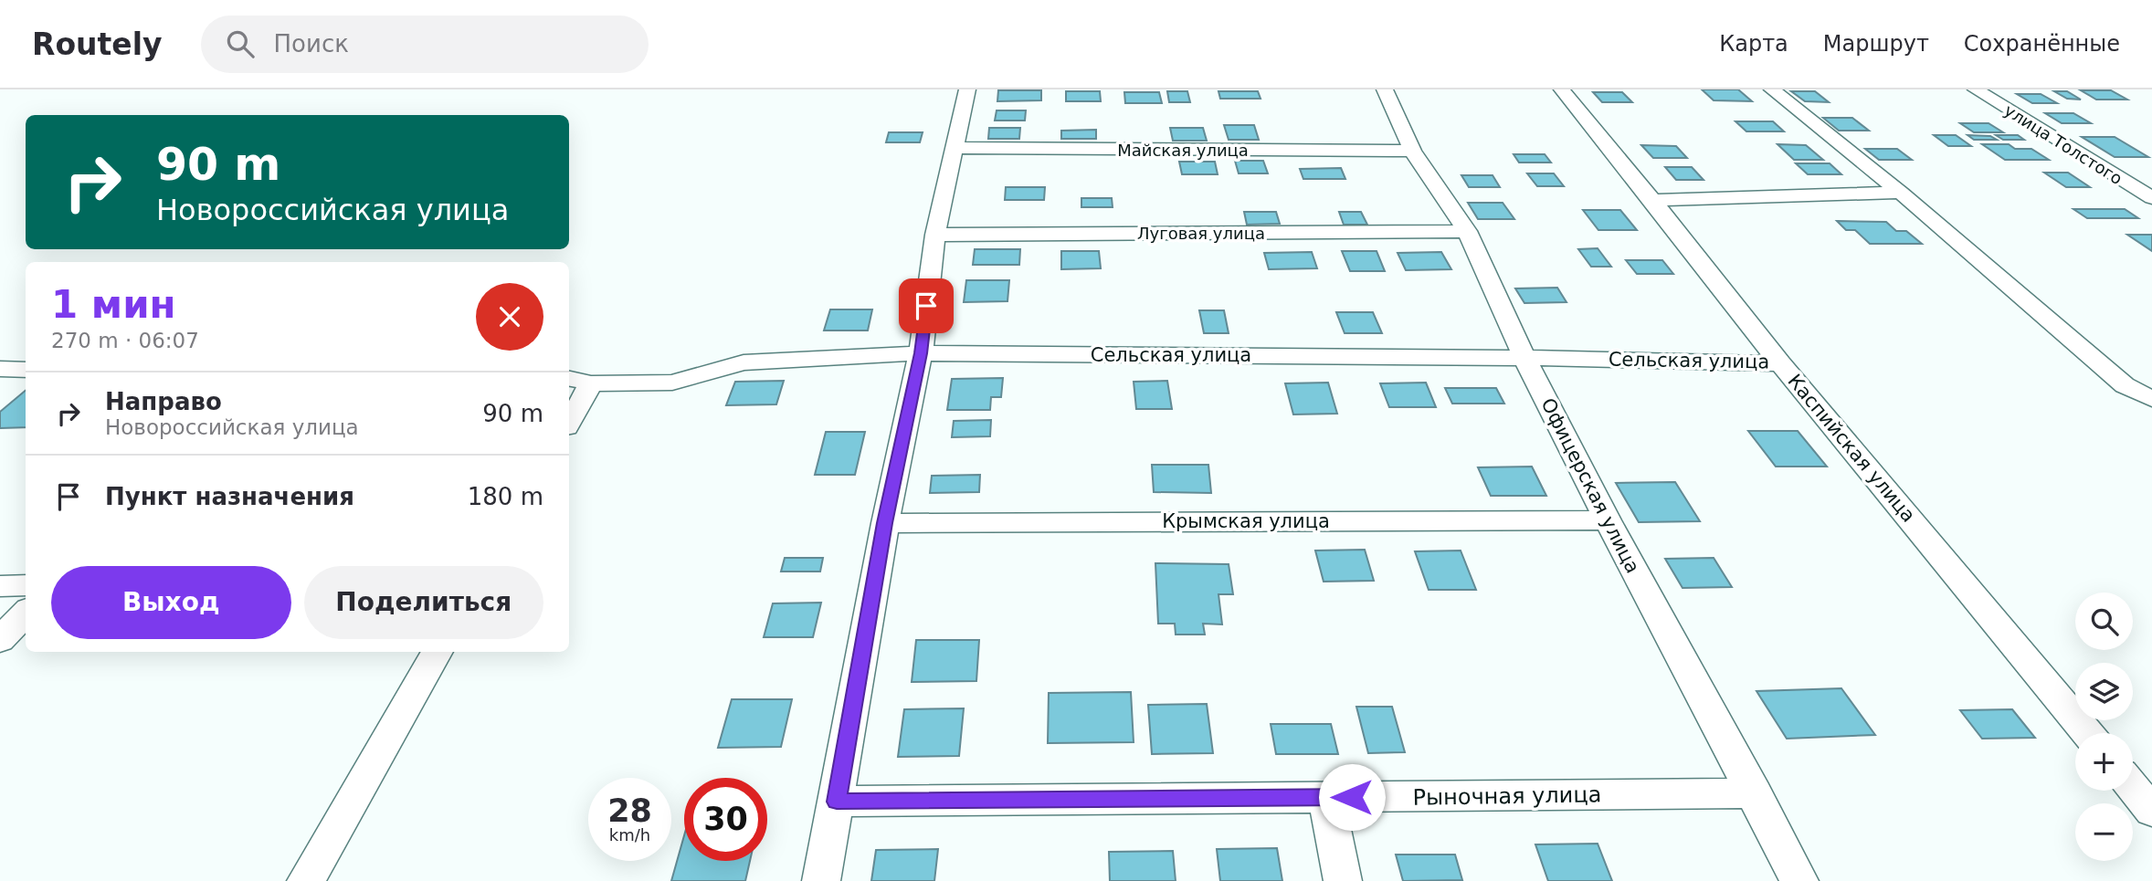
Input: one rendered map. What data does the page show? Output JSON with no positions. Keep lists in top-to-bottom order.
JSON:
{
  "streets": {
    "street": [
      "улица Толстого",
      "Майская улица",
      "Луговая улица",
      "Сельская улица",
      "Каспийская улица",
      "Офицерская улица",
      "Крымская улица",
      "Рыночная улица"
    ]
  },
  "crossings": [
    ["Майская улица", "Офицерская улица"],
    ["Луговая улица", "Офицерская улица"],
    ["Сельская улица", "Каспийская улица"],
    ["Сельская улица", "Офицерская улица"],
    ["Офицерская улица", "Крымская улица"],
    ["Офицерская улица", "Рыночная улица"]
  ],
  "page": {
    "header": "Routely",
    "search": "Поиск",
    "nav": ["Карта", "Маршрут", "Сохранённые"],
    "turn": ["90 m", "Новороссийская улица"],
    "heading": ["1 мин", "270 m · 06:07"],
    "list": [
      {
        "name": "Направо",
        "note": "Новороссийская улица",
        "value": "90 m"
      },
      {
        "name": "Пункт назначения",
        "value": "180 m"
      }
    ],
    "buttons": ["Выход", "Поделиться"],
    "map_buttons": ["+", "−"],
    "speed": "28 km/h",
    "limit": "30"
  }
}
